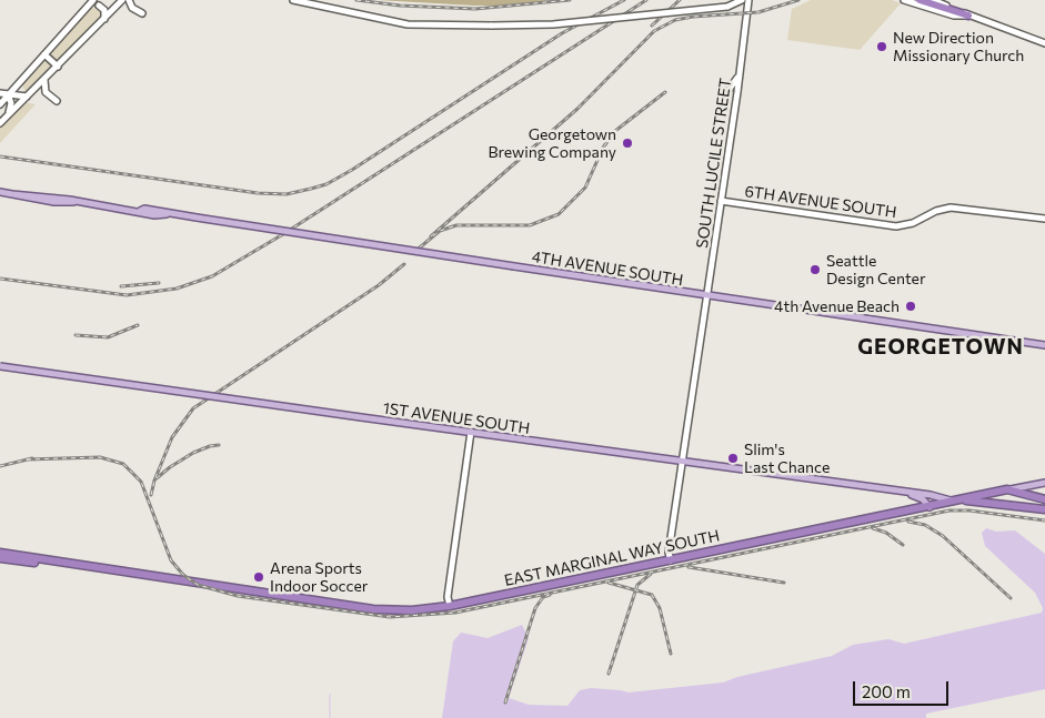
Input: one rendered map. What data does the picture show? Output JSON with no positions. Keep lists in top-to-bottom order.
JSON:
{
  "streets": {
    "highway": ["EAST MARGINAL WAY SOUTH"],
    "main road": ["4TH AVENUE SOUTH", "1ST AVENUE SOUTH"],
    "street": ["SOUTH LUCILE STREET", "6TH AVENUE SOUTH"]
  },
  "crossings": [
    ["SOUTH LUCILE STREET", "6TH AVENUE SOUTH"],
    ["SOUTH LUCILE STREET", "4TH AVENUE SOUTH"],
    ["SOUTH LUCILE STREET", "1ST AVENUE SOUTH"],
    ["SOUTH LUCILE STREET", "EAST MARGINAL WAY SOUTH"],
    ["1ST AVENUE SOUTH", "EAST MARGINAL WAY SOUTH"]
  ],
  "districts": ["GEORGETOWN"],
  "places": [
    "New Direction Missionary Church",
    "Georgetown Brewing Company",
    "Seattle Design Center",
    "4th Avenue Beach",
    "Slim's Last Chance",
    "Arena Sports Indoor Soccer"
  ],
  "scale_bar": "200 m"
}
